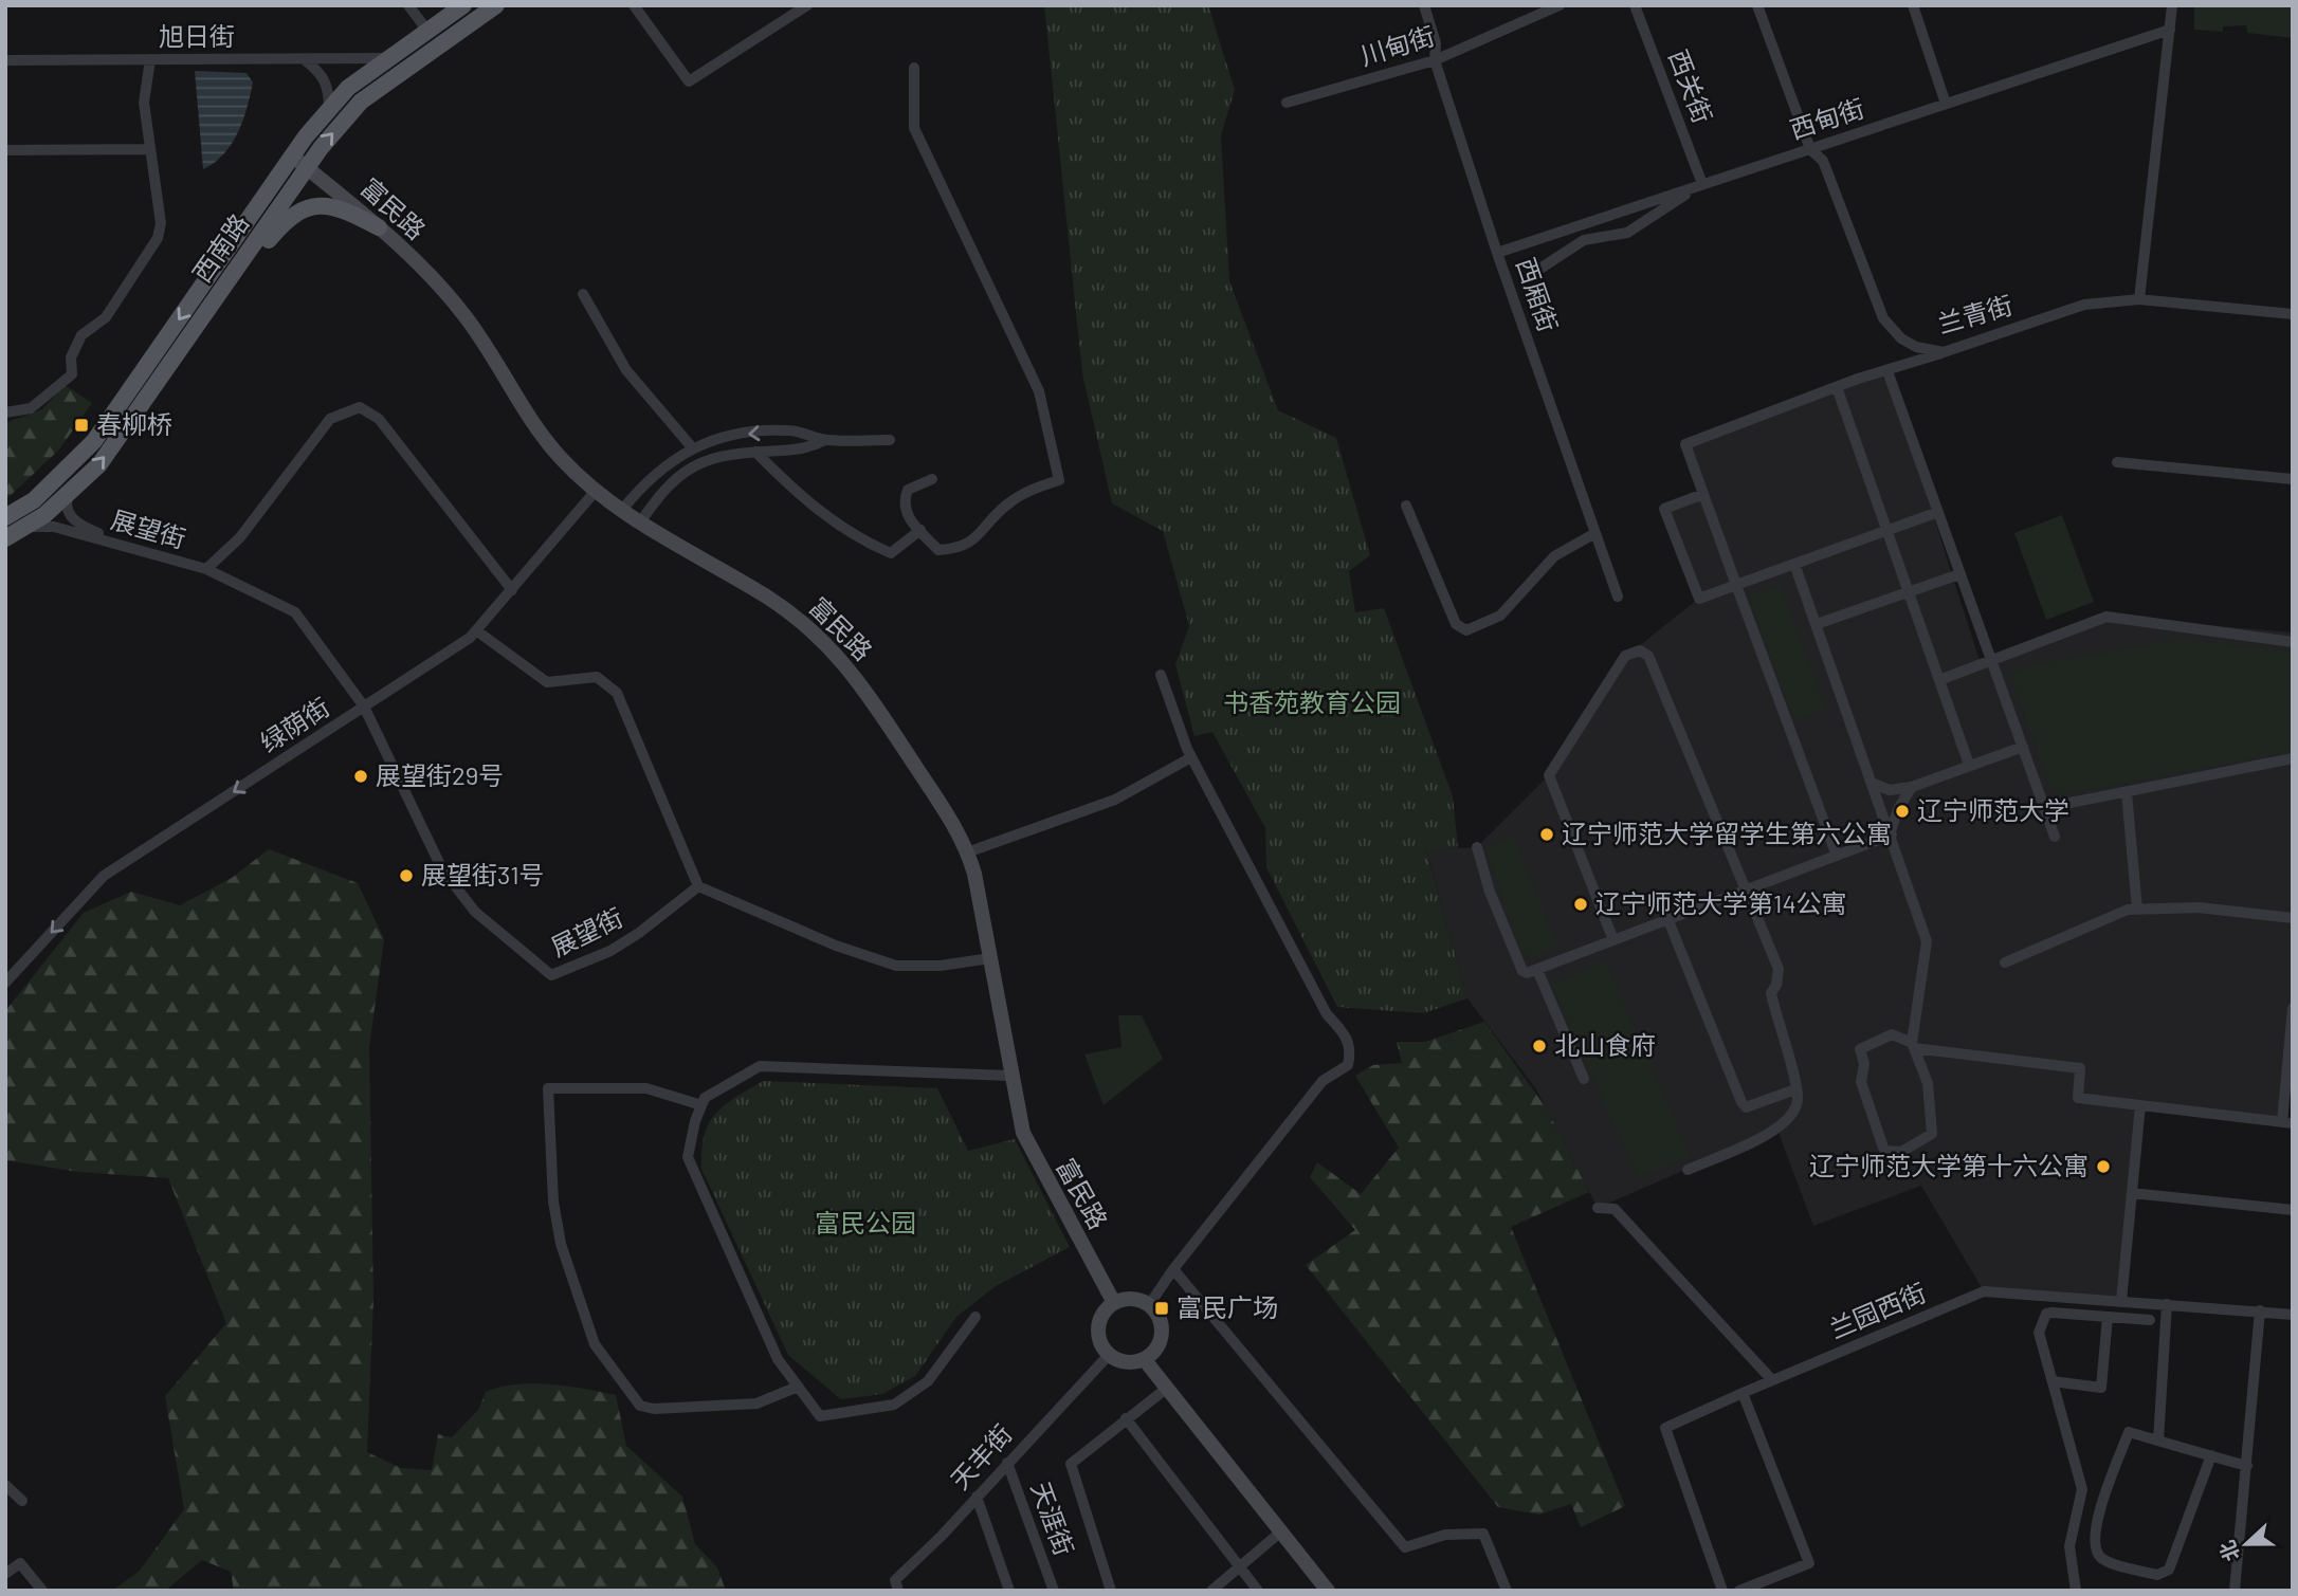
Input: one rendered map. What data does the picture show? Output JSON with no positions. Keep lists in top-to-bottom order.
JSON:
{
  "streets": {
    "main road": ["西南路"],
    "street": [
      "旭日街",
      "川甸街",
      "西关街",
      "西甸街",
      "富民路",
      "西厢街",
      "兰青街",
      "展望街",
      "绿荫街",
      "兰园西街",
      "天丰街",
      "天涯街"
    ]
  },
  "crossings": [
    ["旭日街", "西南路"],
    ["川甸街", "西厢街"],
    ["西关街", "西甸街"],
    ["西甸街", "西厢街"],
    ["西甸街", "兰青街"],
    ["富民路", "西南路"],
    ["富民路", "绿荫街"],
    ["富民路", "天丰街"],
    ["西南路", "展望街"],
    ["展望街", "绿荫街"],
    ["天丰街", "天涯街"]
  ],
  "one_way": ["绿荫街"],
  "parks": ["书香苑教育公园", "富民公园"],
  "places": {
    "transit": ["春柳桥", "富民广场"],
    "other": [
      "展望街29号",
      "辽宁师范大学",
      "辽宁师范大学留学生第六公寓",
      "展望街31号",
      "辽宁师范大学第14公寓",
      "北山食府",
      "辽宁师范大学第十六公寓"
    ]
  },
  "north": "left"
}
